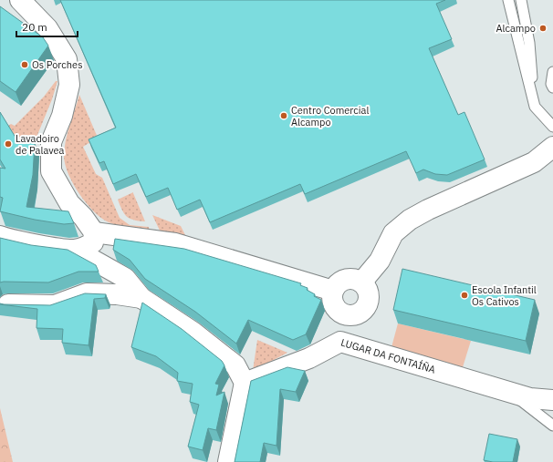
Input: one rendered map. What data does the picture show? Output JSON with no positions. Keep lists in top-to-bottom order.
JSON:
{
  "streets": {
    "street": ["LUGAR DA FONTAÍÑA"]
  },
  "places": [
    "Alcampo",
    "Os Porches",
    "Centro Comercial Alcampo",
    "Lavadoiro de Palavea",
    "Escola Infantil Os Cativos"
  ],
  "scale_bar": "20 m"
}
